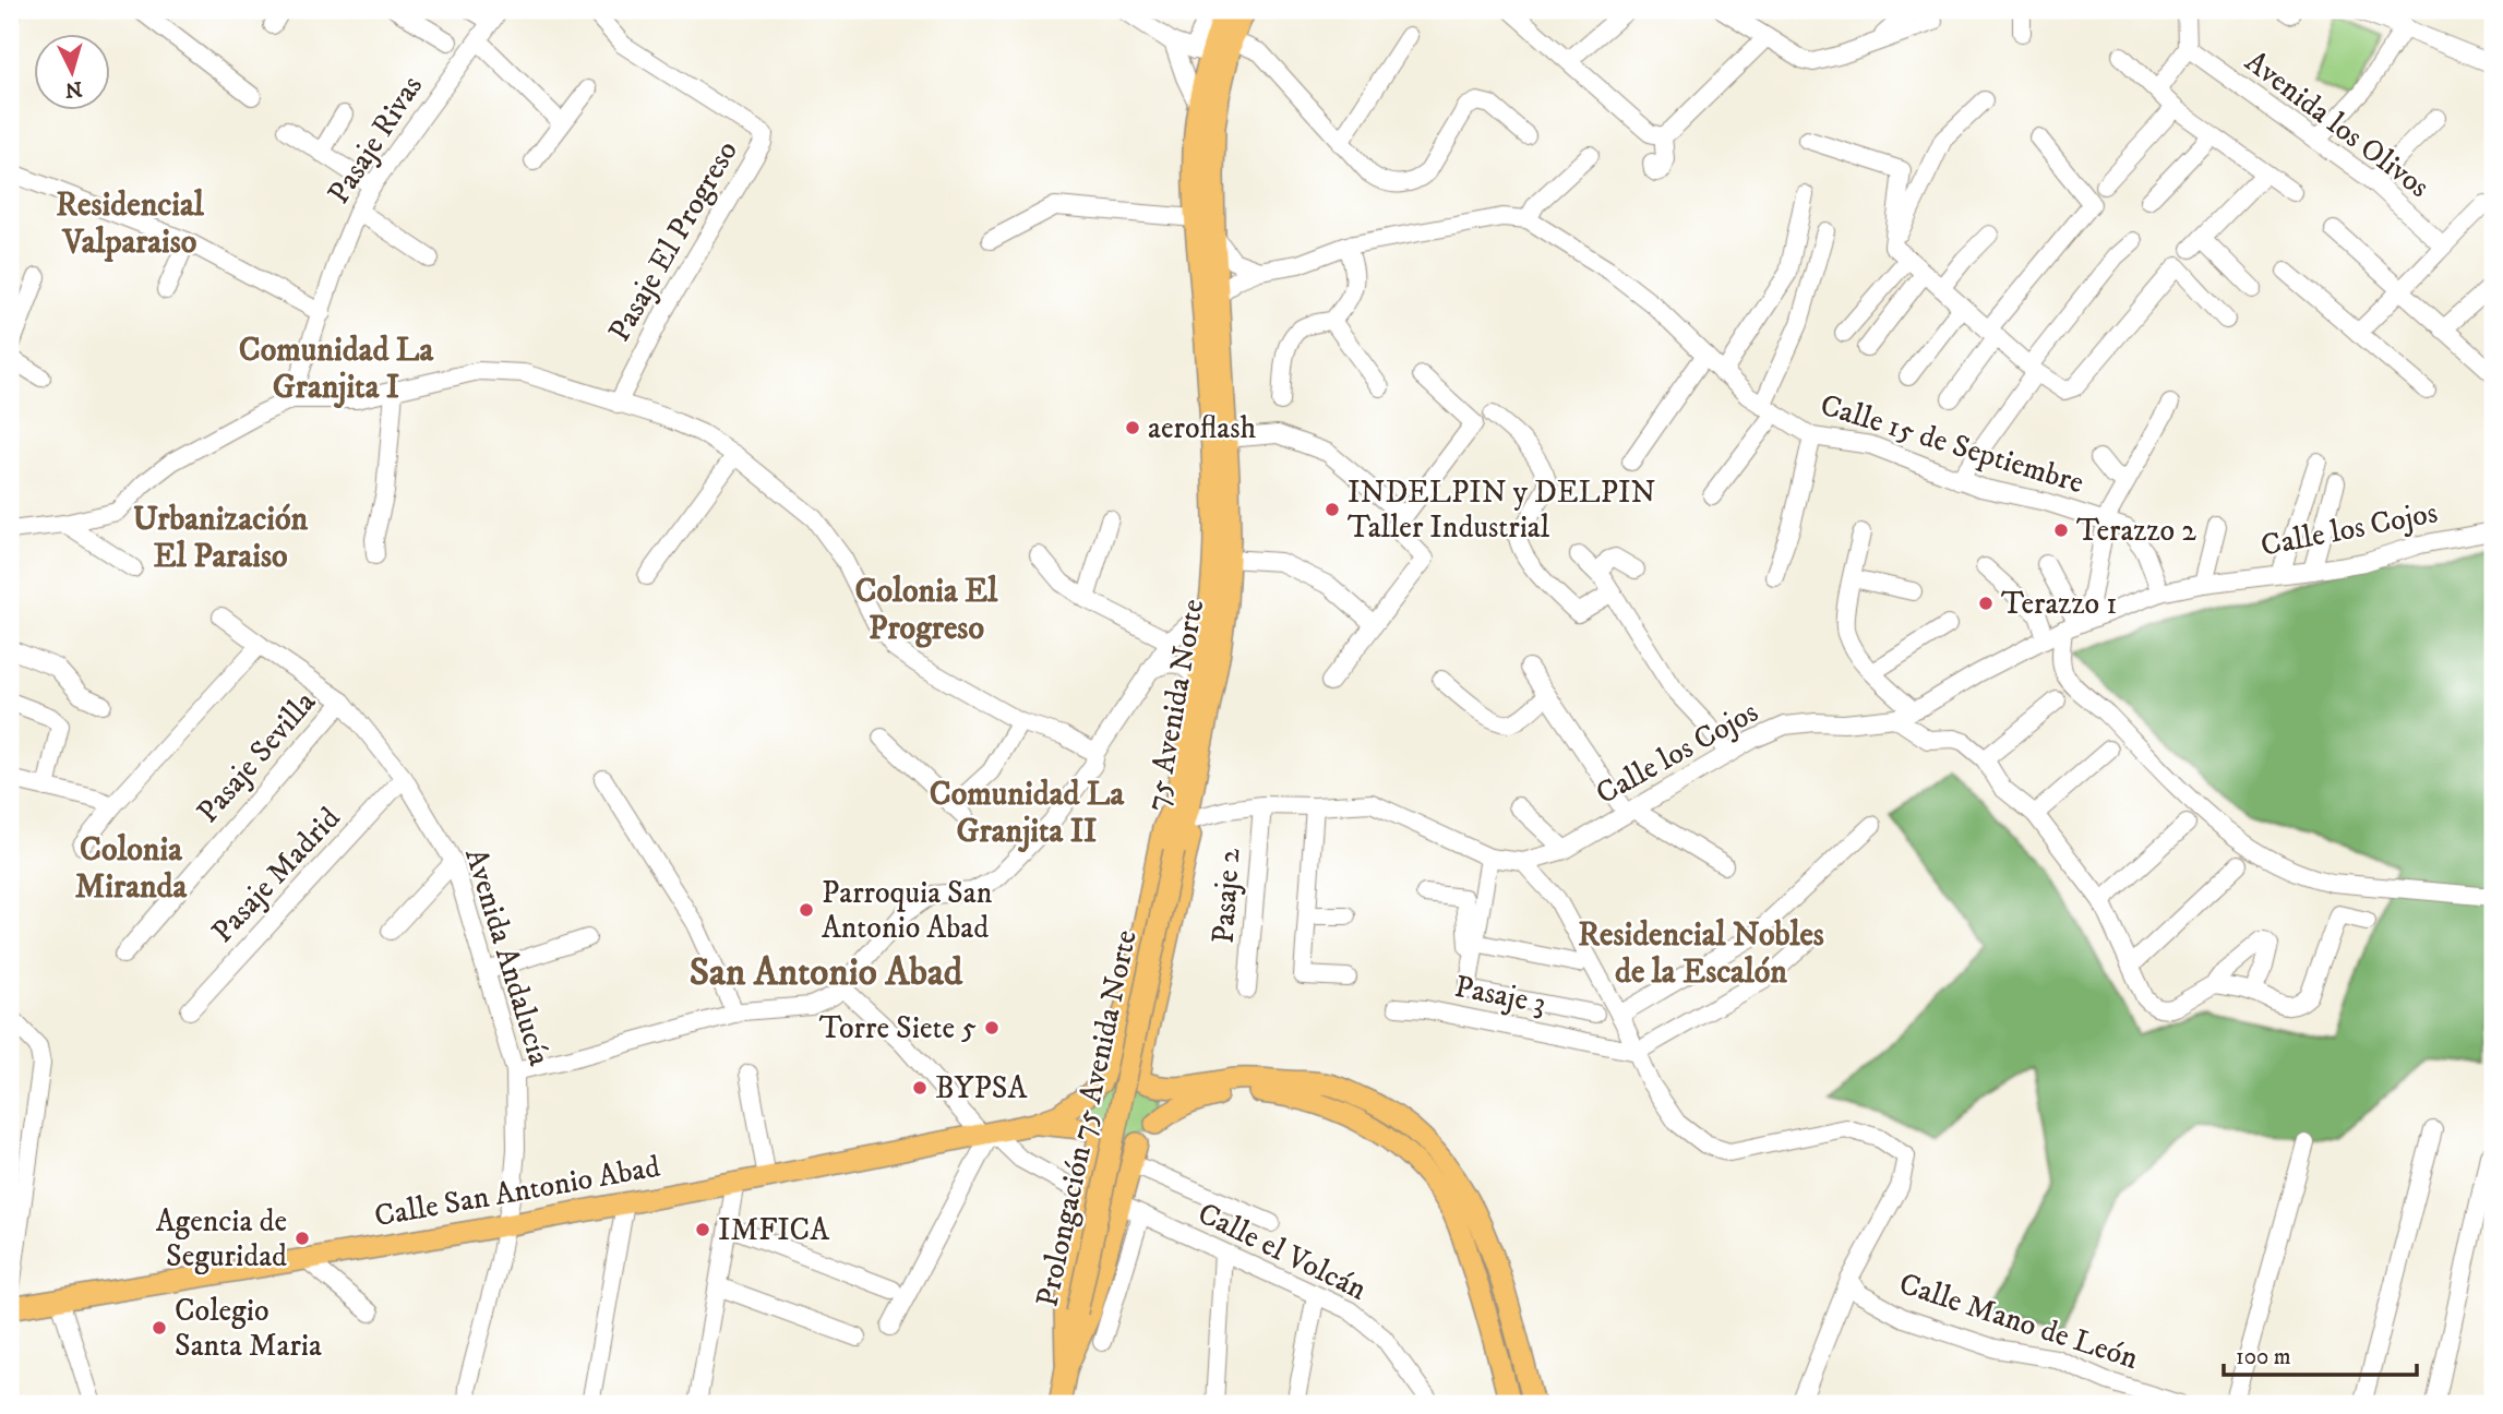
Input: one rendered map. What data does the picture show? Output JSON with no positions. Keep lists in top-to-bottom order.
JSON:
{
  "streets": {
    "main road": ["75 Avenida Norte", "Prolongación 75 Avenida Norte", "Calle San Antonio Abad"],
    "street": [
      "Avenida los Olivos",
      "Pasaje Rivas",
      "Pasaje El Progreso",
      "Calle 15 de Septiembre",
      "Calle los Cojos",
      "Pasaje Sevilla",
      "Pasaje Madrid",
      "Pasaje 2",
      "Avenida Andalucía",
      "Pasaje 3",
      "Calle el Volcán",
      "Calle Mano de León"
    ]
  },
  "crossings": [
    ["Calle 15 de Septiembre", "Calle los Cojos"],
    ["Calle los Cojos", "75 Avenida Norte"],
    ["Calle los Cojos", "Pasaje 2"],
    ["Calle los Cojos", "Calle Mano de León"],
    ["75 Avenida Norte", "Prolongación 75 Avenida Norte"],
    ["Pasaje Sevilla", "Avenida Andalucía"],
    ["Pasaje Madrid", "Avenida Andalucía"],
    ["Avenida Andalucía", "Calle San Antonio Abad"],
    ["Pasaje 3", "Calle Mano de León"]
  ],
  "districts": [
    "Residencial Valparaiso",
    "Comunidad La Granjita I",
    "Urbanización El Paraiso",
    "Colonia El Progreso",
    "Comunidad La Granjita II",
    "Colonia Miranda",
    "Residencial Nobles de la Escalón",
    "San Antonio Abad"
  ],
  "places": [
    "aeroflash",
    "INDELPIN y DELPIN Taller Industrial",
    "Terazzo 2",
    "Terazzo 1",
    "Parroquia San Antonio Abad",
    "Torre Siete 5",
    "BYPSA",
    "IMFICA",
    "Agencia de Seguridad",
    "Colegio Santa Maria"
  ],
  "scale_bar": "100 m",
  "north": "bottom"
}
